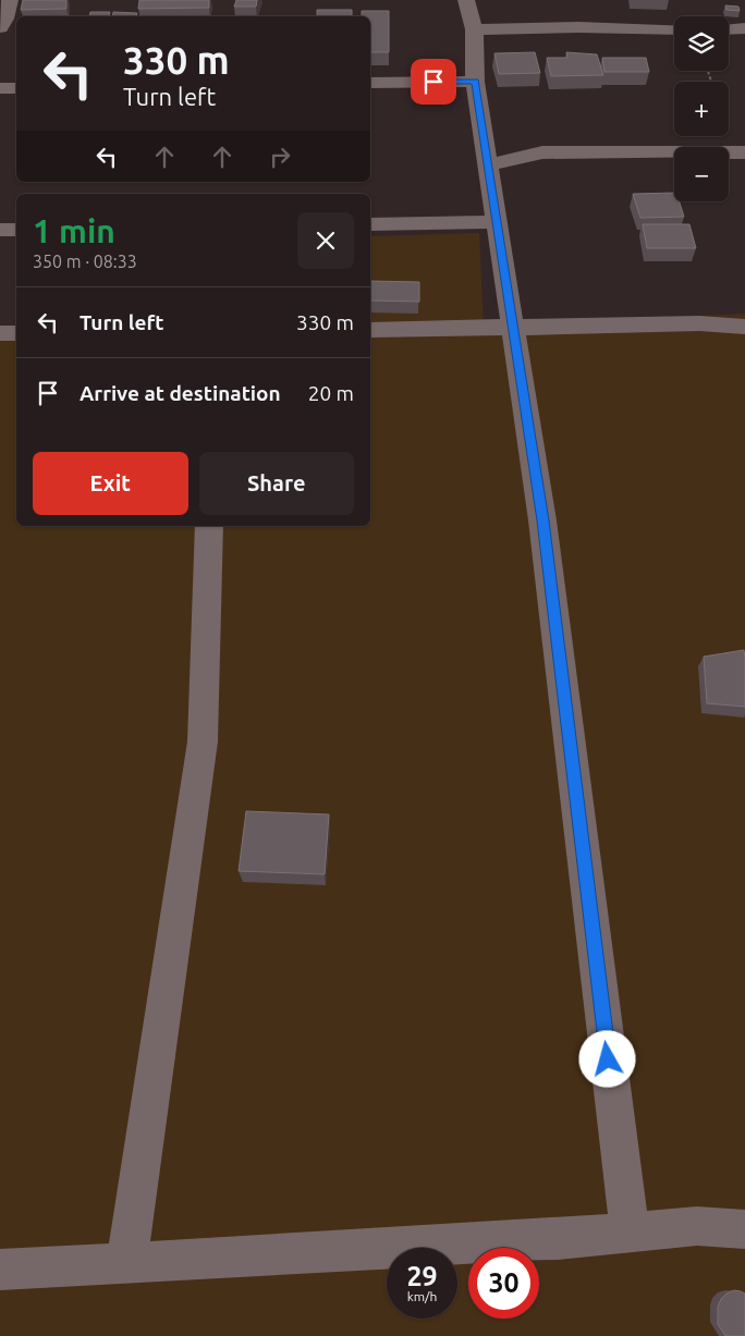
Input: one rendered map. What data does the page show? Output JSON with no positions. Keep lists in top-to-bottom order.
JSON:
{
  "page": {
    "map_buttons": ["+", "−"],
    "turn": ["330 m", "Turn left"],
    "heading": ["1 min", "350 m · 08:33"],
    "list": [
      {
        "name": "Turn left",
        "value": "330 m"
      },
      {
        "name": "Arrive at destination",
        "value": "20 m"
      }
    ],
    "buttons": ["Exit", "Share"],
    "speed": "29 km/h",
    "limit": "30"
  }
}
